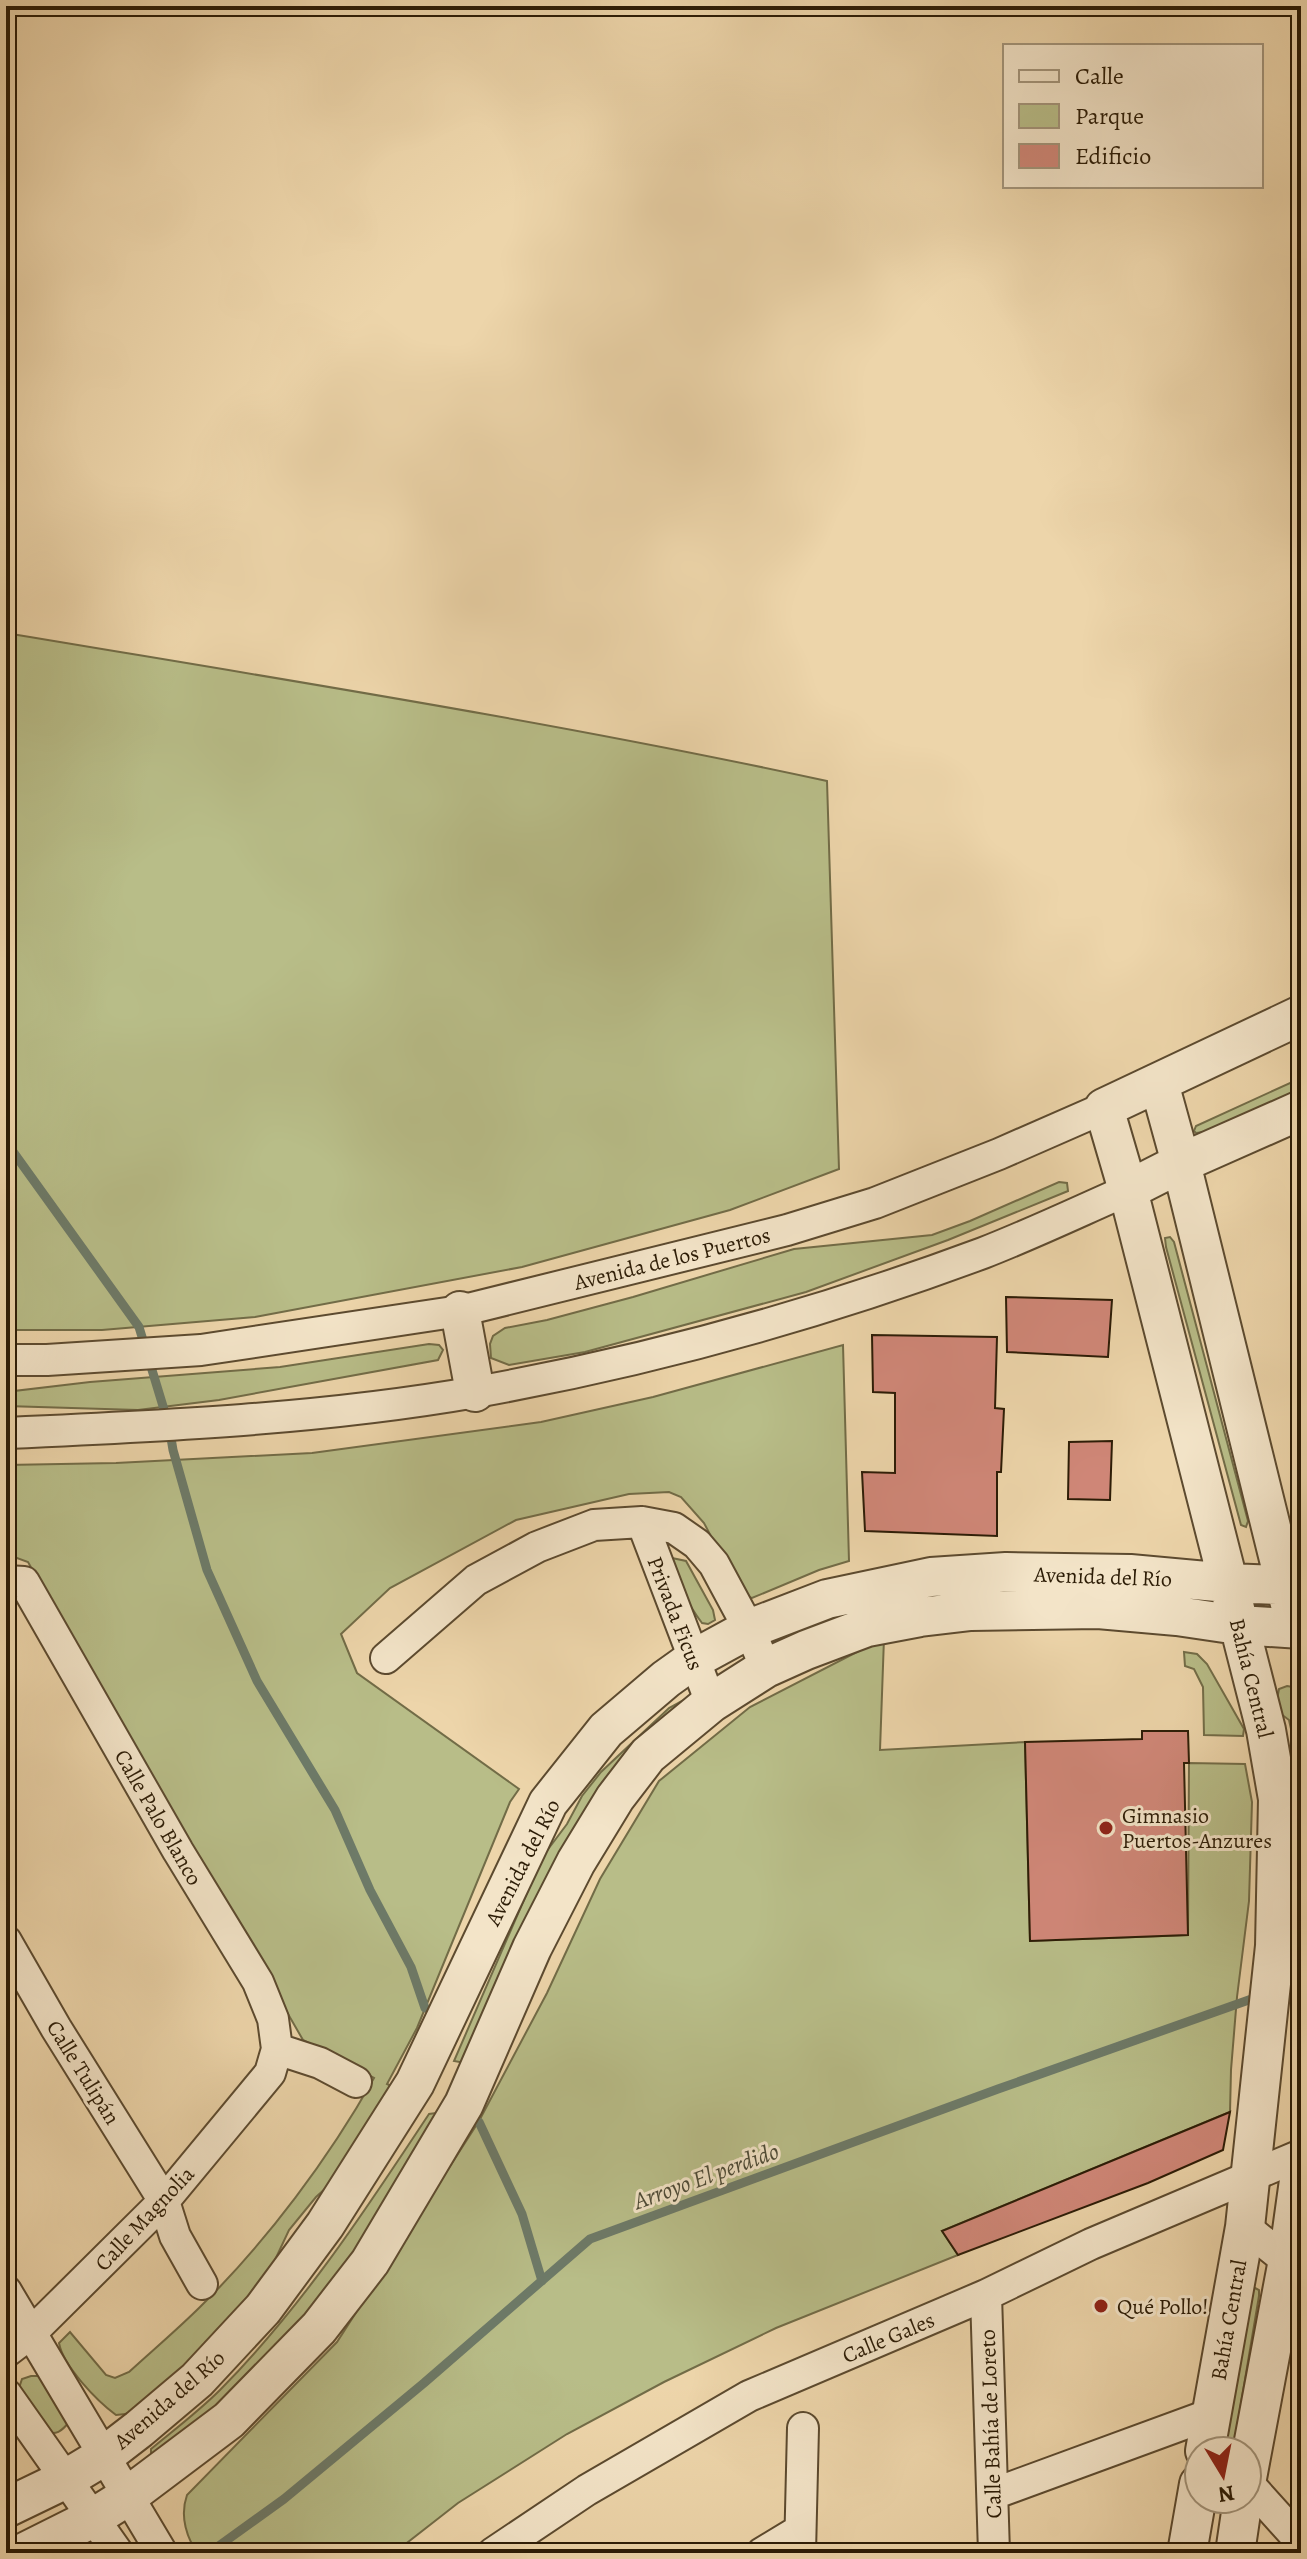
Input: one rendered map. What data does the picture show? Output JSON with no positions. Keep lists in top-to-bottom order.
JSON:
{
  "streets": {
    "street": [
      "Avenida de los Puertos",
      "Avenida del Río",
      "Privada Ficus",
      "Bahía Central",
      "Calle Palo Blanco",
      "Calle Tulipán",
      "Calle Magnolia",
      "Calle Gales",
      "Calle Bahía de Loreto"
    ]
  },
  "crossings": [
    ["Avenida de los Puertos", "Bahía Central"],
    ["Avenida del Río", "Privada Ficus"],
    ["Avenida del Río", "Bahía Central"],
    ["Bahía Central", "Calle Gales"],
    ["Calle Palo Blanco", "Calle Magnolia"],
    ["Calle Tulipán", "Calle Magnolia"],
    ["Calle Gales", "Calle Bahía de Loreto"]
  ],
  "water": ["Arroyo El perdido"],
  "places": ["Gimnasio Puertos-Anzures", "Qué Pollo!"],
  "legend": ["Calle", "Parque", "Edificio"],
  "north": "bottom"
}
